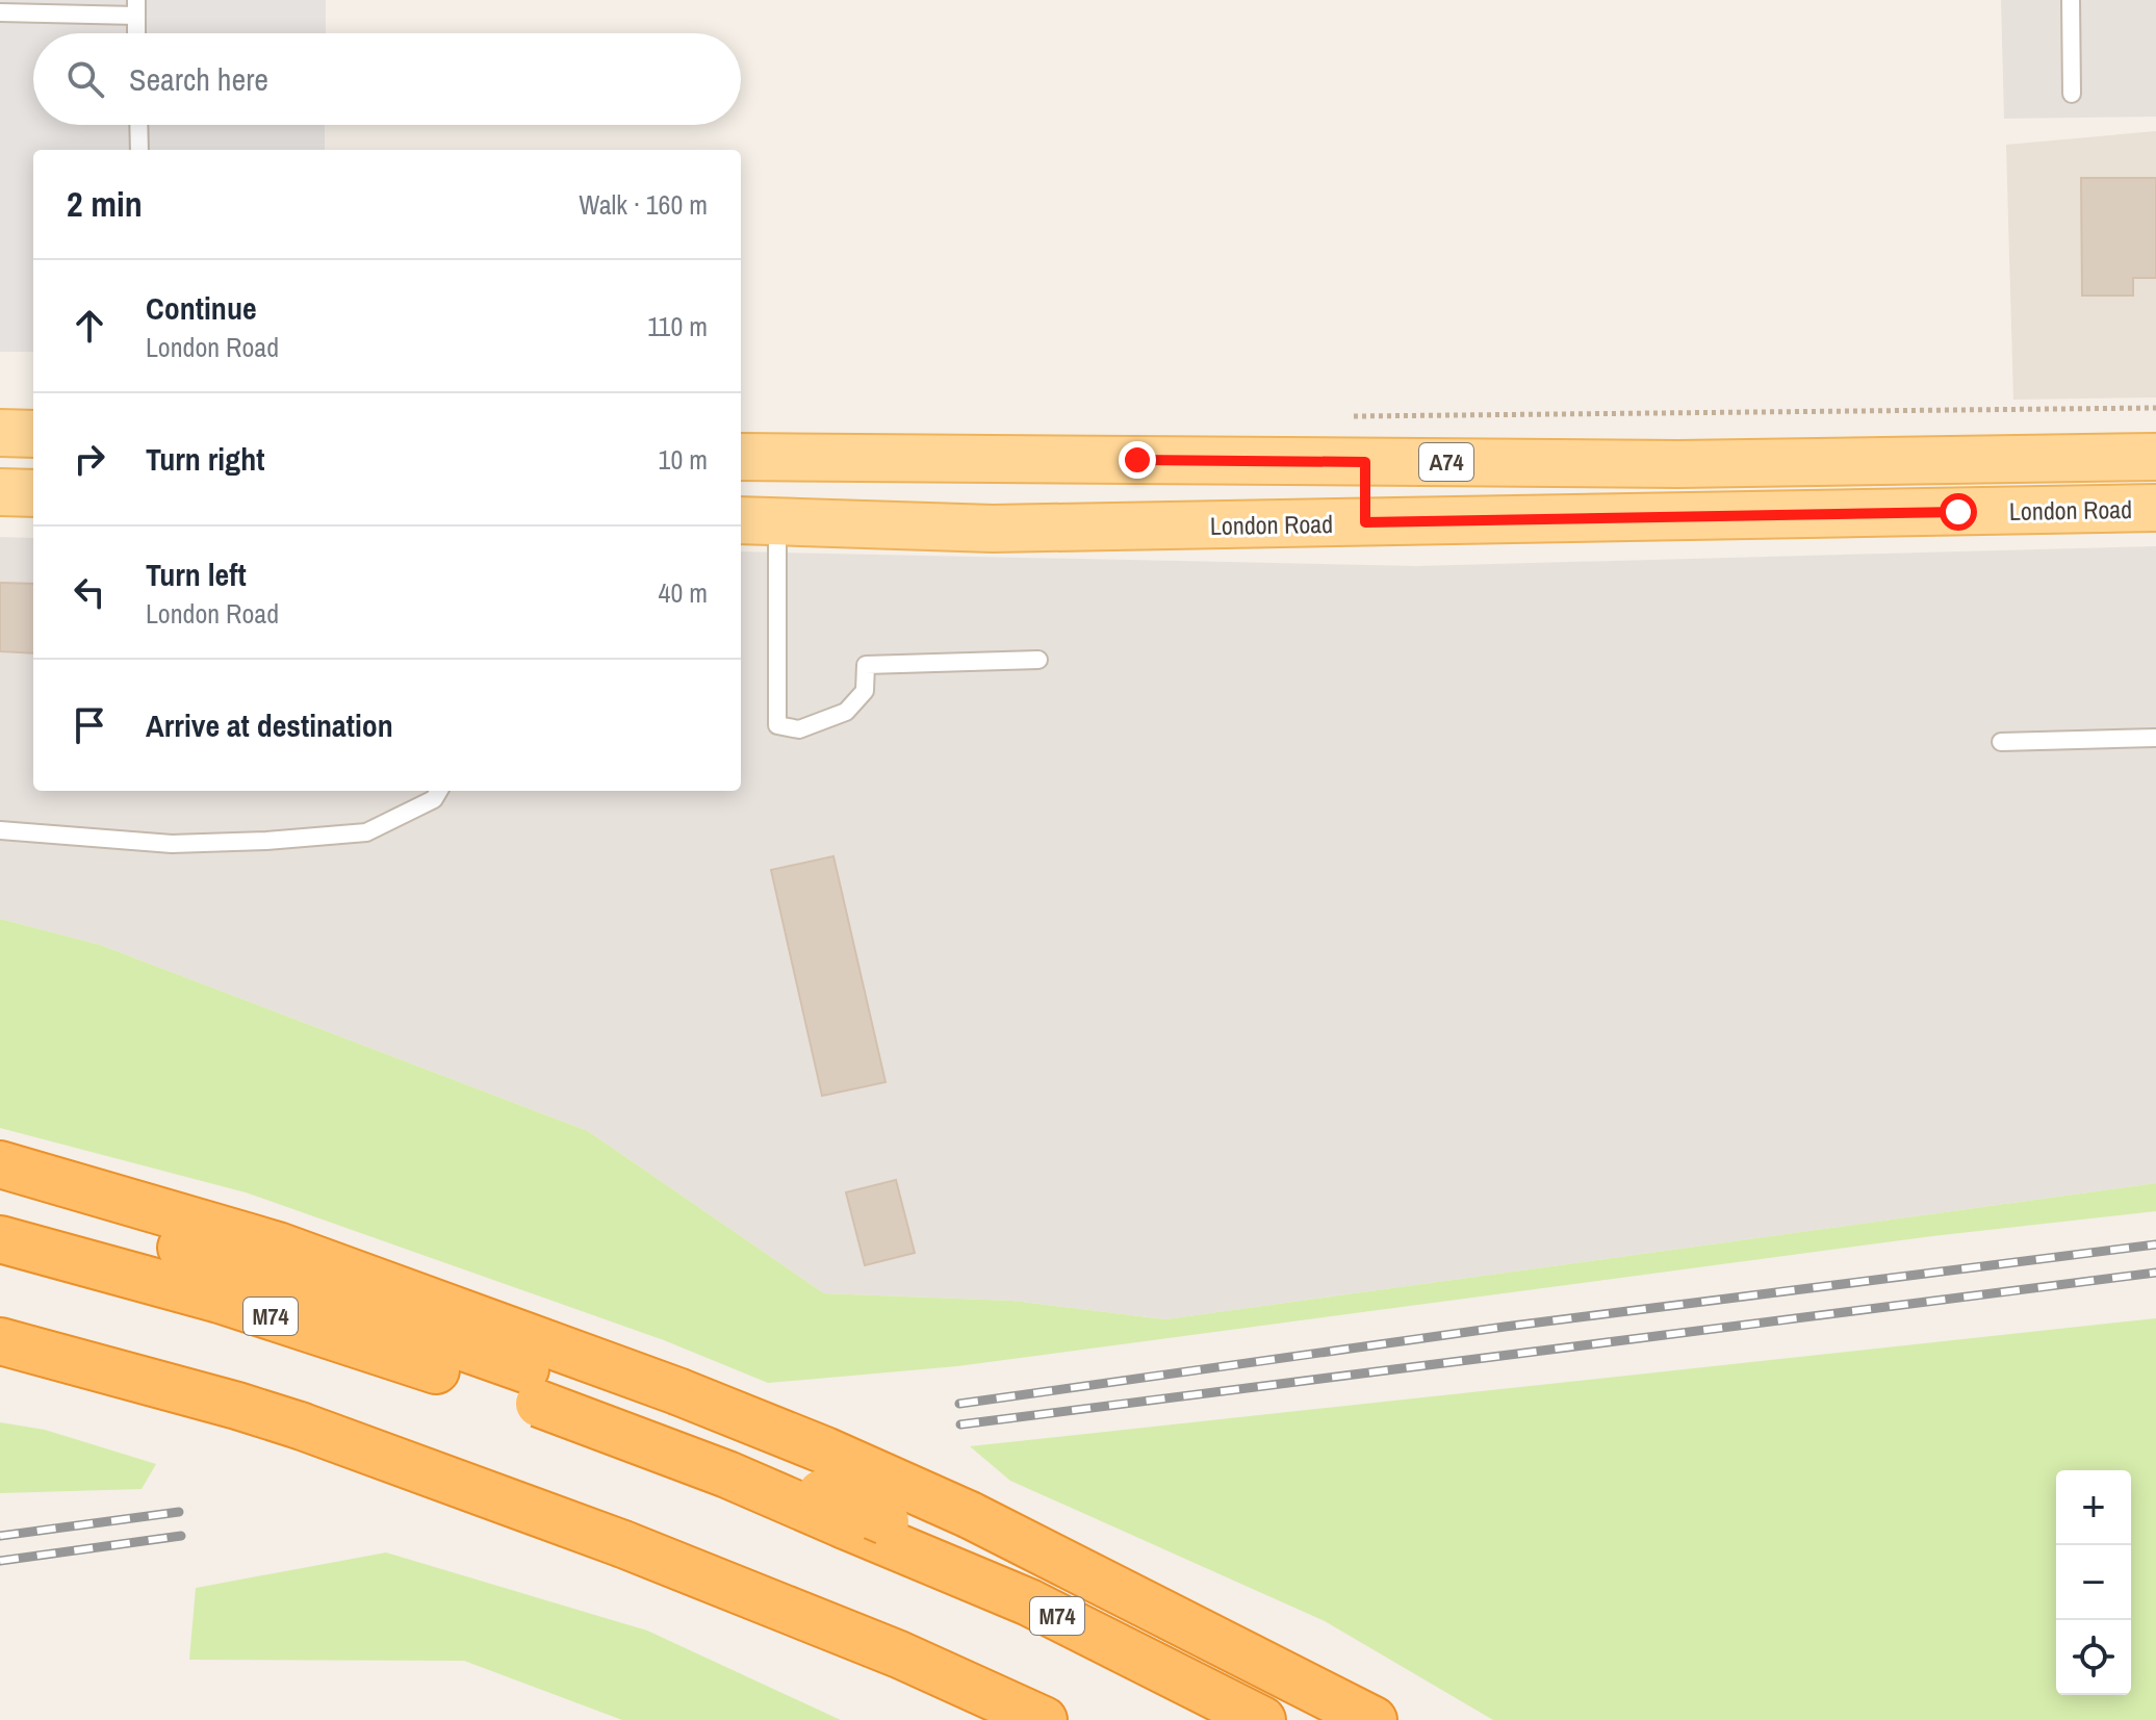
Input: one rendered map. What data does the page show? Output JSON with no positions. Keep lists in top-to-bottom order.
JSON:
{
  "streets": {
    "highway": ["M74"],
    "main road": ["A74", "London Road"]
  },
  "page": {
    "search": "Search here",
    "heading": ["2 min", "Walk · 160 m"],
    "list": [
      ["Continue", "London Road", "110 m"],
      ["Turn right", "10 m"],
      ["Turn left", "London Road", "40 m"],
      "Arrive at destination"
    ],
    "map_buttons": ["+", "−"]
  }
}
